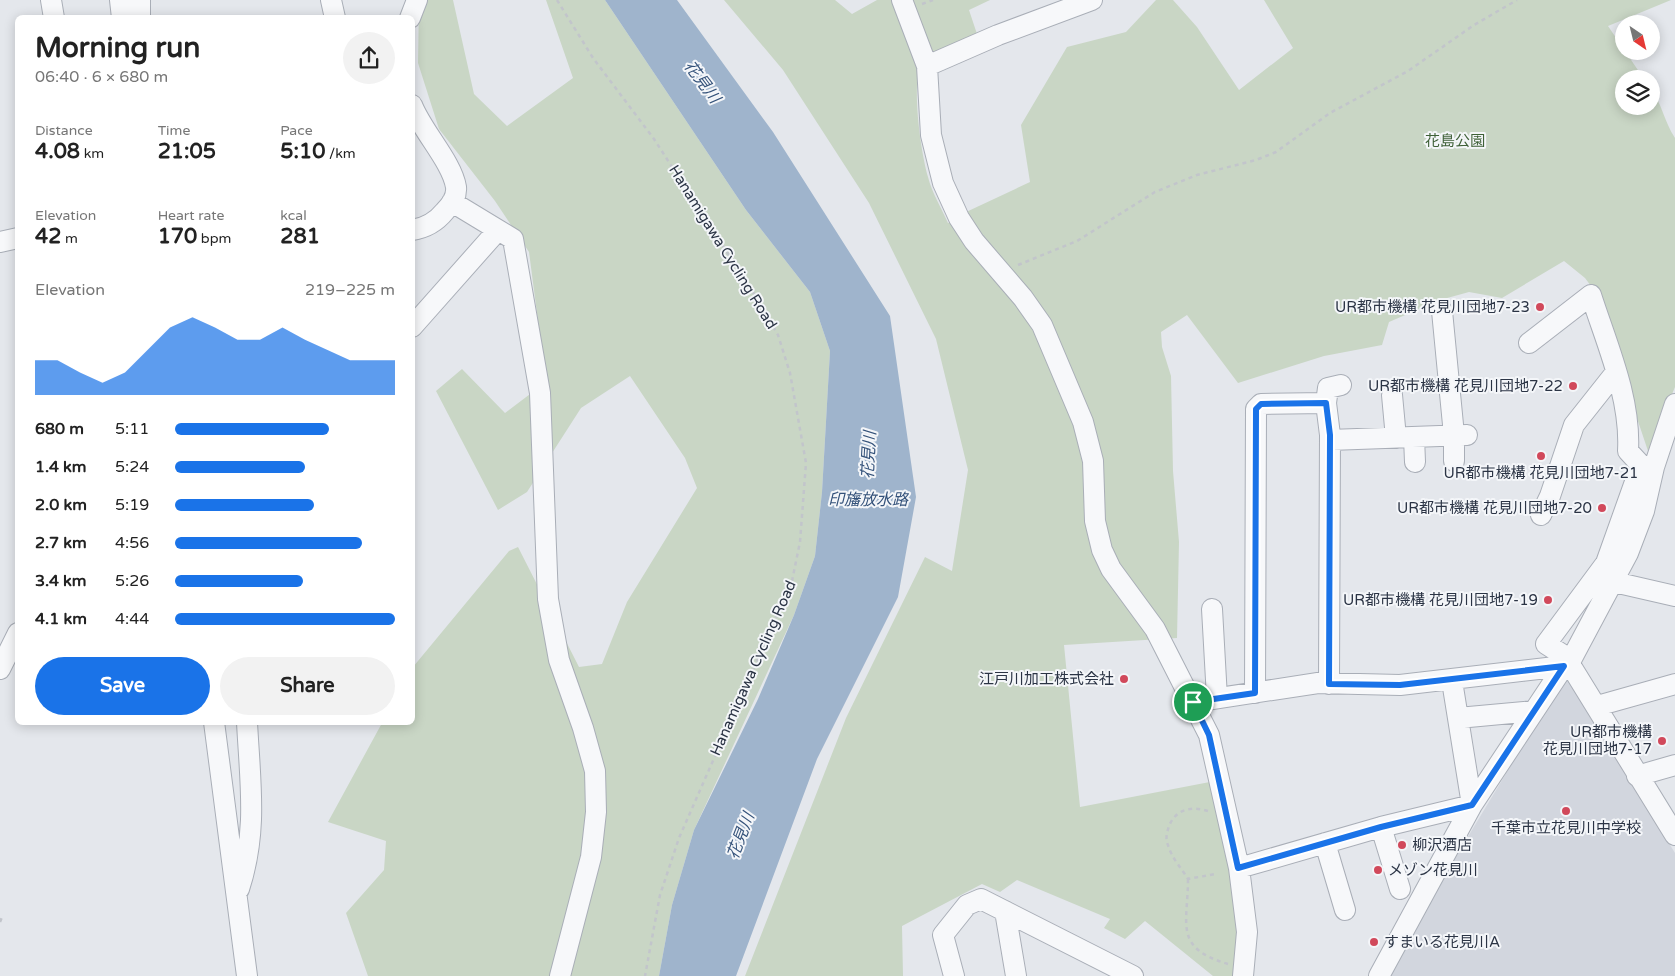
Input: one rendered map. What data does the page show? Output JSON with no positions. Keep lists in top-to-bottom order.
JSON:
{
  "streets": {
    "path": ["Hanamigawa Cycling Road"]
  },
  "water": ["花見川", "印旛放水路"],
  "parks": ["花島公園"],
  "places": [
    "UR都市機構 花見川団地7-23",
    "UR都市機構 花見川団地7-22",
    "UR都市機構 花見川団地7-21",
    "UR都市機構 花見川団地7-20",
    "UR都市機構 花見川団地7-19",
    "江戸川加工株式会社",
    "UR都市機構 花見川団地7-17",
    "千葉市立花見川中学校",
    "柳沢酒店",
    "メゾン花見川",
    "すまいる花見川A"
  ],
  "north": "bottom right",
  "page": {
    "heading": ["Morning run", "06:40 · 6 × 680 m"],
    "stats": [
      ["Distance", "4.08 km"],
      ["Time", "21:05"],
      ["Pace", "5:10 /km"],
      ["Elevation", "42 m"],
      ["Heart rate", "170 bpm"],
      ["kcal", "281"]
    ],
    "chart": ["Elevation", "219–225 m"],
    "list": [
      {
        "name": "680 m",
        "note": "5:11"
      },
      {
        "name": "1.4 km",
        "note": "5:24"
      },
      {
        "name": "2.0 km",
        "note": "5:19"
      },
      {
        "name": "2.7 km",
        "note": "4:56"
      },
      {
        "name": "3.4 km",
        "note": "5:26"
      },
      {
        "name": "4.1 km",
        "note": "4:44"
      }
    ],
    "buttons": ["Save", "Share"]
  }
}
